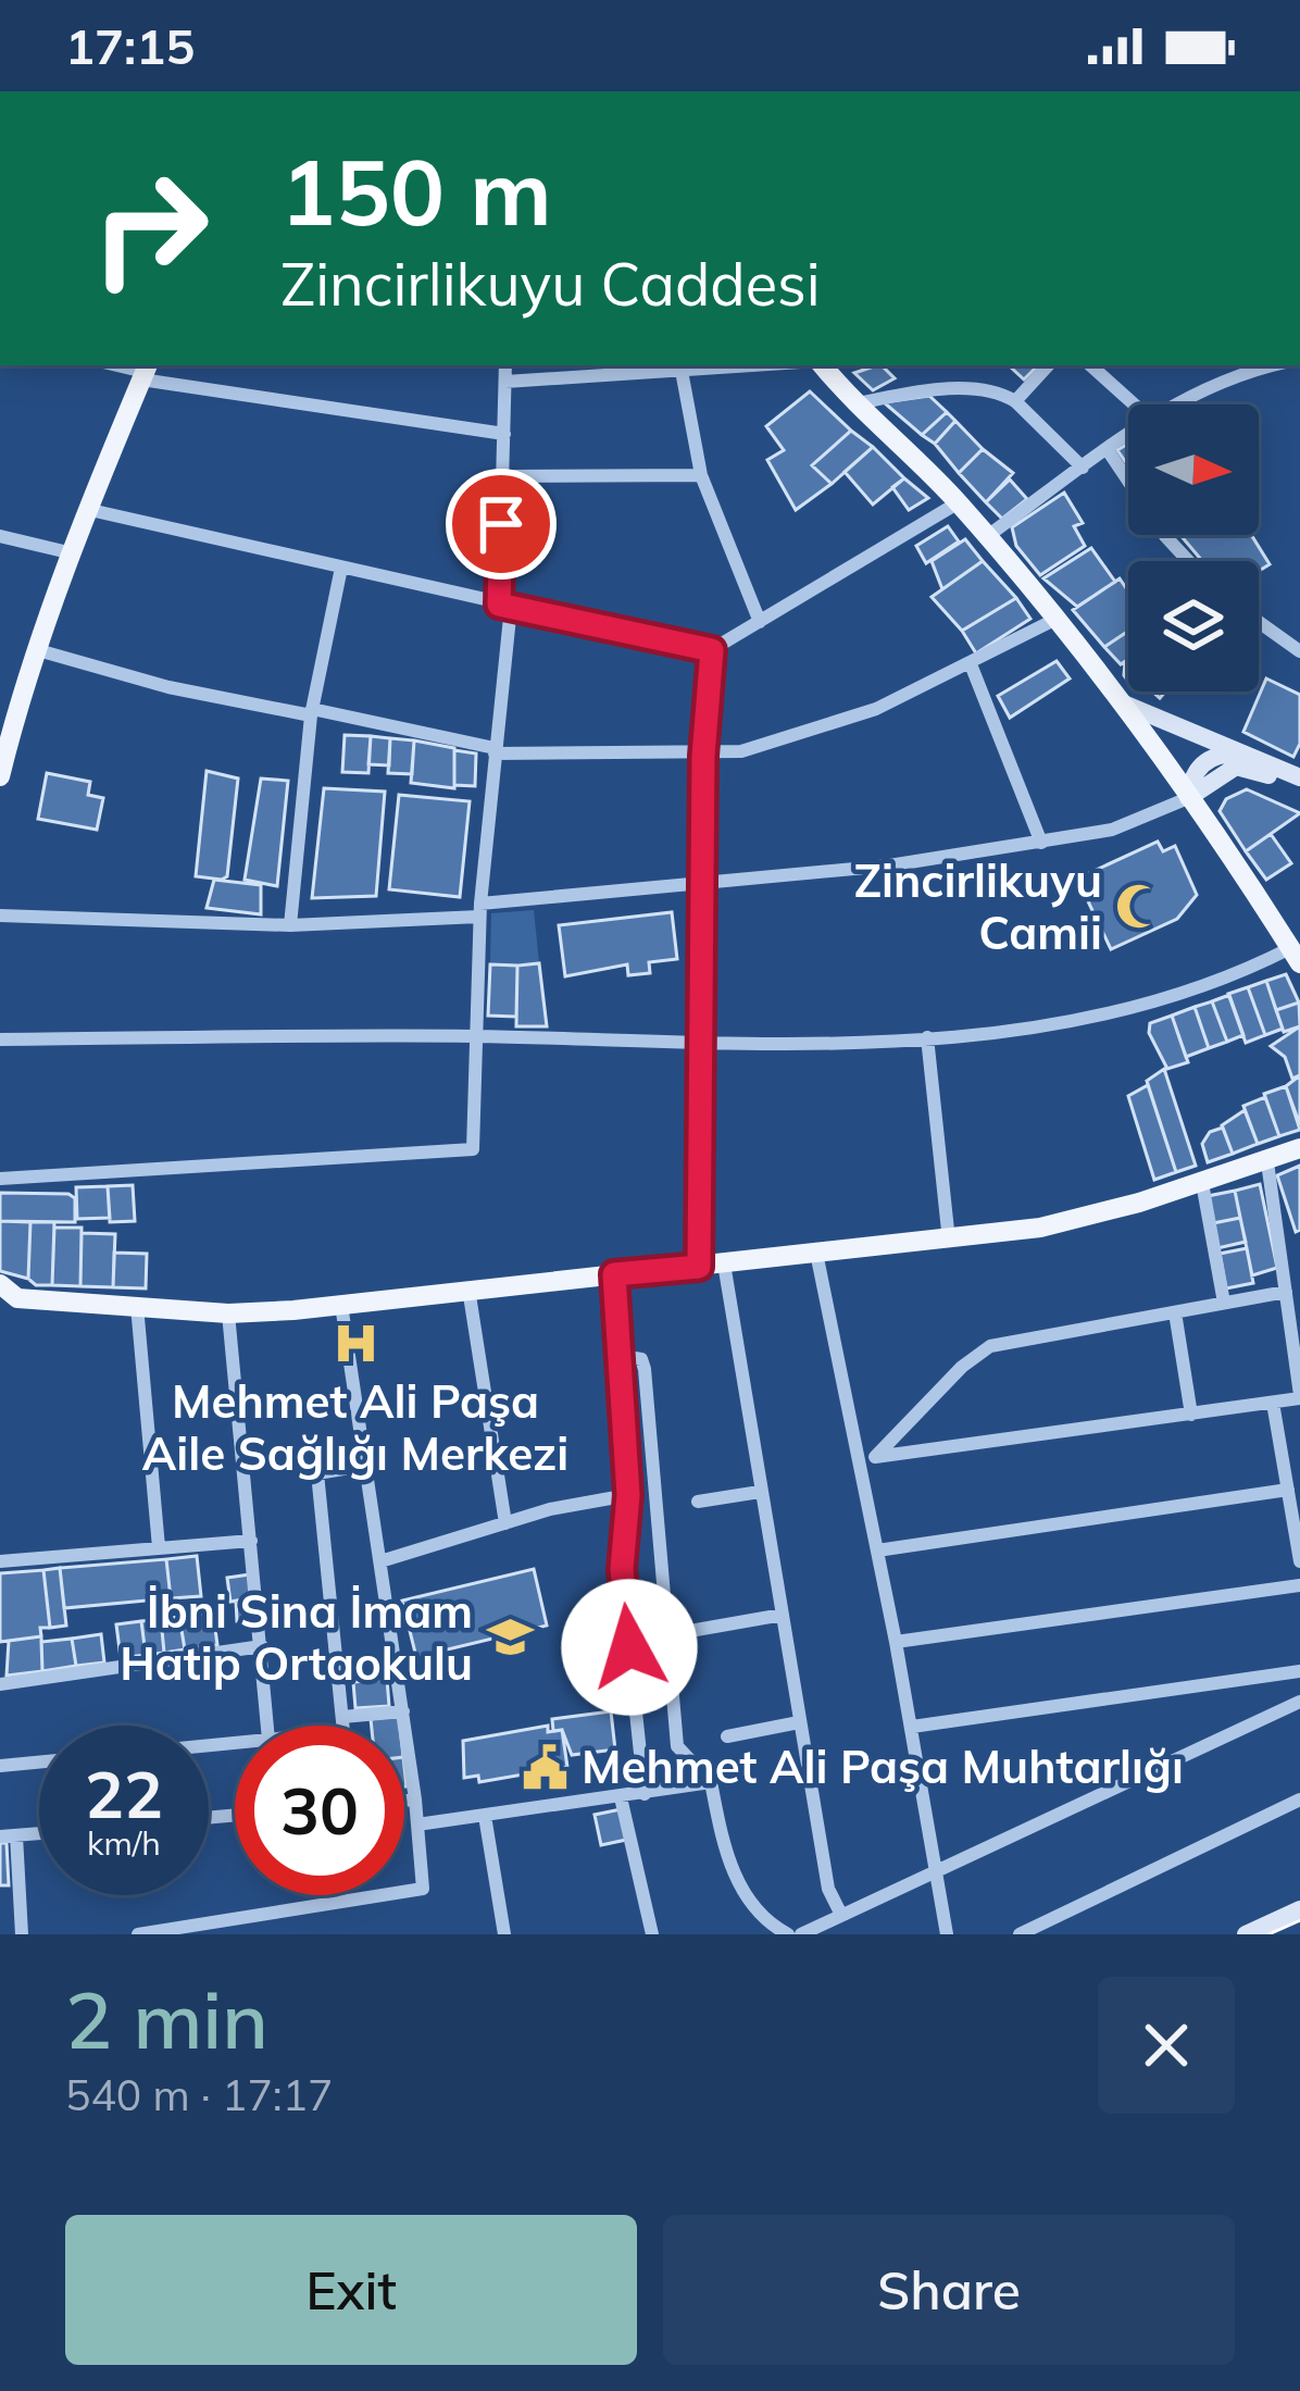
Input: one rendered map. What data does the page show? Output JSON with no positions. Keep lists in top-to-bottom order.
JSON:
{
  "places": {
    "mosque": ["Zincirlikuyu Camii"],
    "hospital": ["Mehmet Ali Paşa Aile Sağlığı Merkezi"],
    "school or university": ["İbni Sina İmam Hatip Ortaokulu"],
    "public building": ["Mehmet Ali Paşa Muhtarlığı"]
  },
  "north": "right",
  "page": {
    "status": "17:15",
    "turn": ["150 m", "Zincirlikuyu Caddesi"],
    "speed": "22 km/h",
    "limit": "30",
    "heading": ["2 min", "540 m · 17:17"],
    "buttons": ["Exit", "Share"]
  }
}
